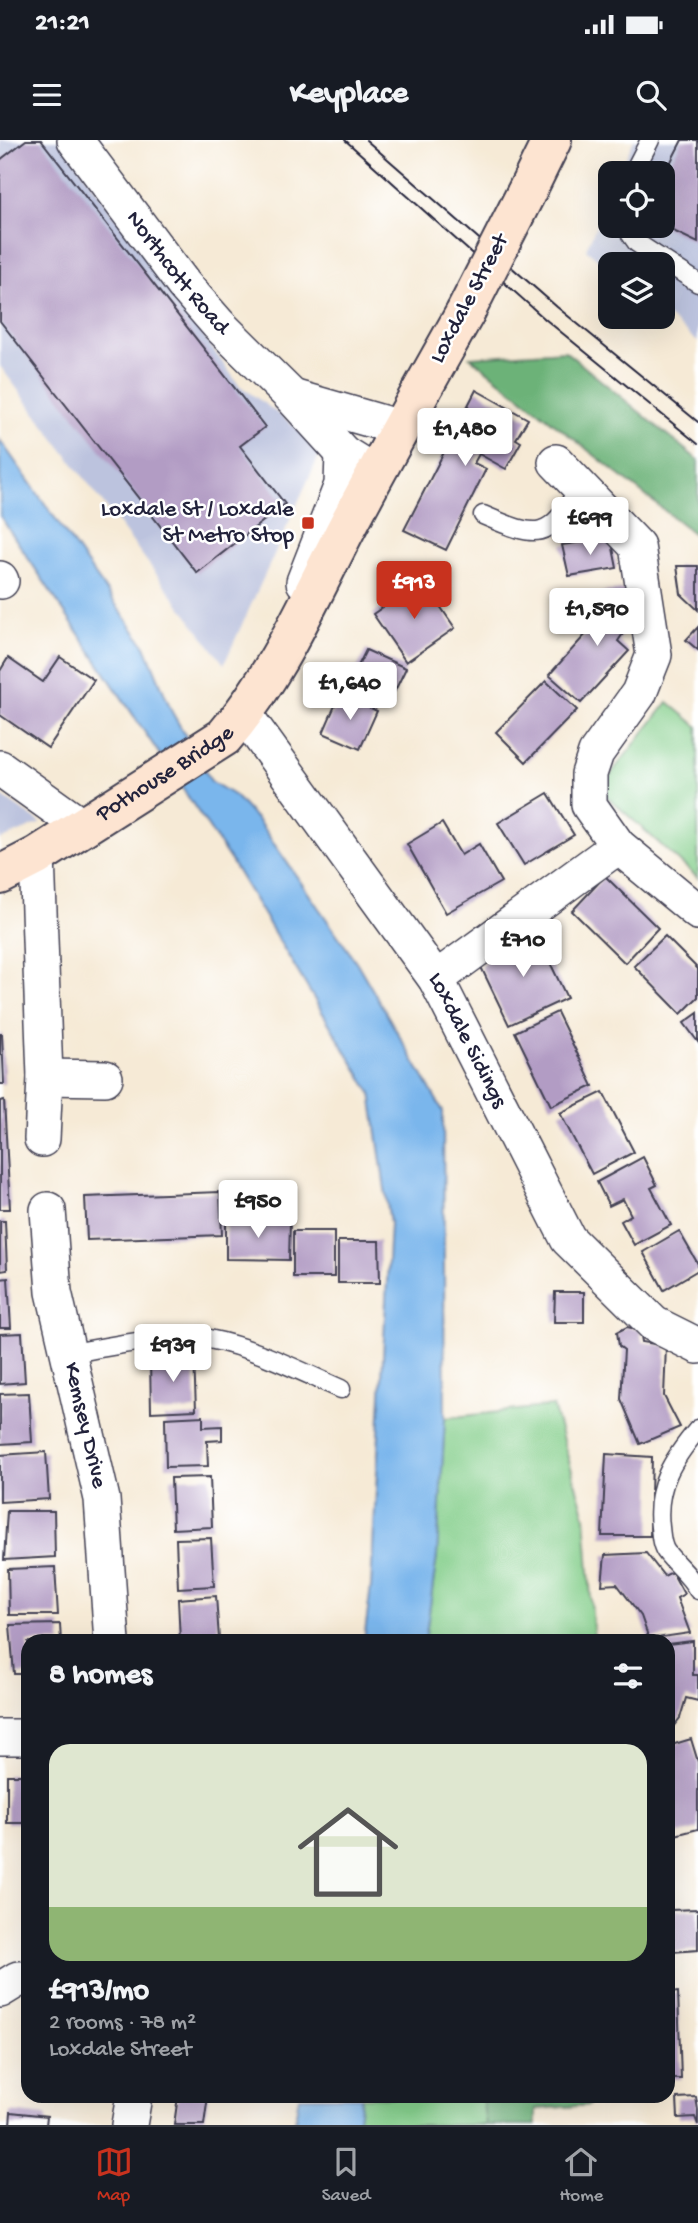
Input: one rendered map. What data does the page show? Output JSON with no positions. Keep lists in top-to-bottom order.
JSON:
{
  "streets": {
    "main road": ["Loxdale Street", "Pothouse Bridge"],
    "street": ["Northcott Road", "Loxdale Sidings", "Kemsey Drive"]
  },
  "crossings": [
    ["Northcott Road", "Loxdale Street"],
    ["Loxdale Street", "Pothouse Bridge"],
    ["Loxdale Street", "Loxdale Sidings"],
    ["Pothouse Bridge", "Loxdale Sidings"]
  ],
  "places": {
    "transit": ["Loxdale St / Loxdale St Metro Stop"]
  },
  "page": {
    "status": "21:21",
    "header": "Keyplace",
    "price": [
      "£1,480",
      "£699",
      "£913",
      "£1,590",
      "£1,640",
      "£710",
      "£950",
      "£939"
    ],
    "heading": "8 homes",
    "list": [
      {
        "name": "£913/mo",
        "note": "2 rooms · 78 m² · Loxdale Street"
      }
    ],
    "tabs": ["Map", "Saved", "Home"]
  }
}
